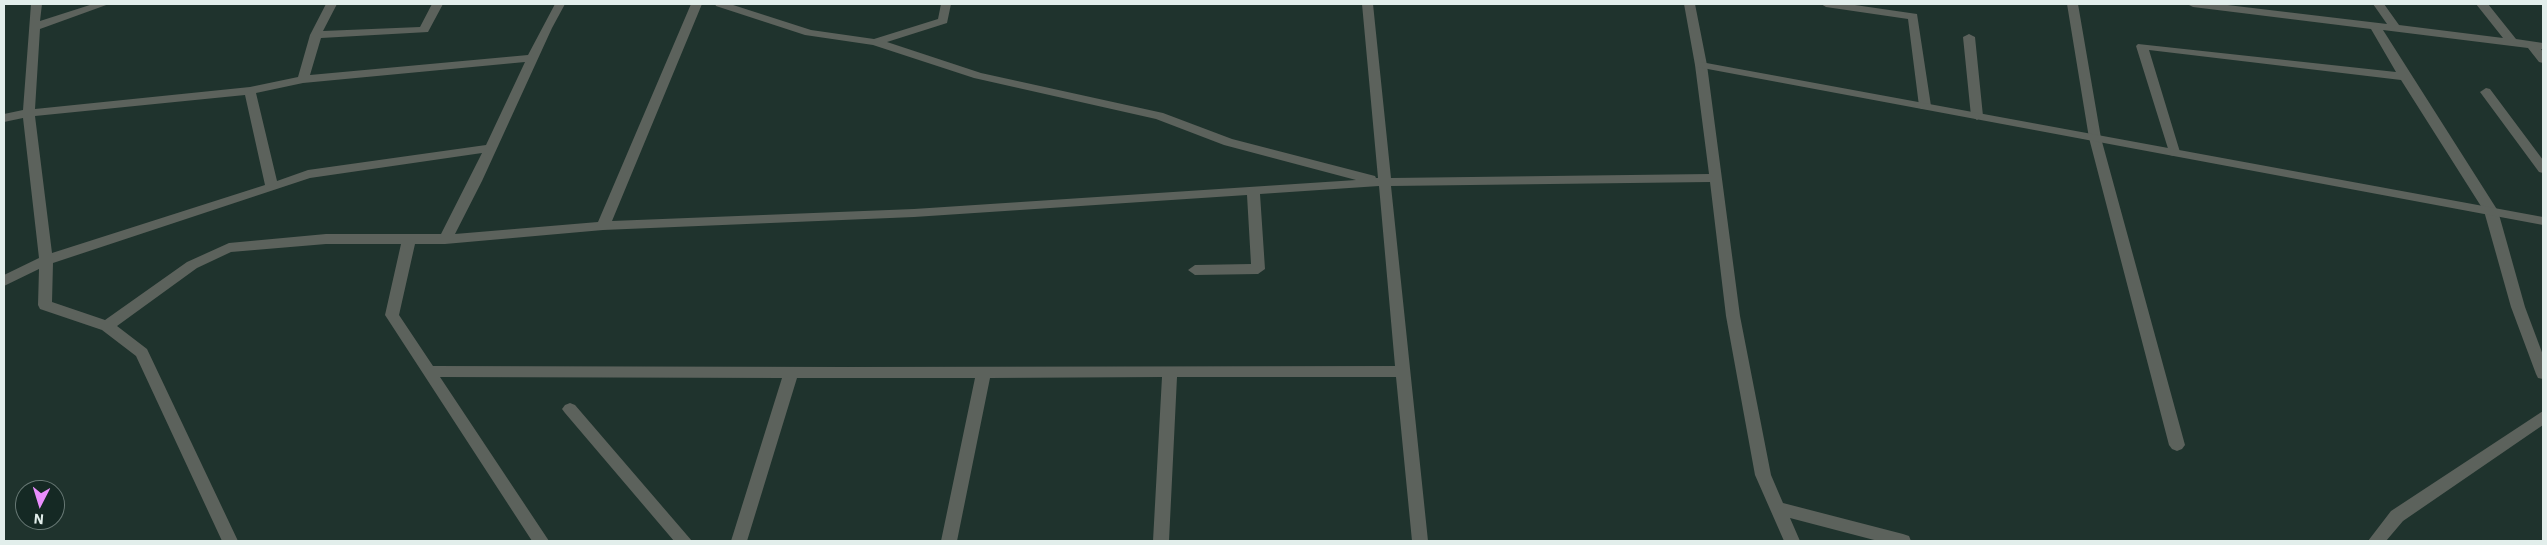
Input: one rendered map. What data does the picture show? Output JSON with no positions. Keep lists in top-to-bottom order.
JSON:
{
  "north": "bottom"
}
